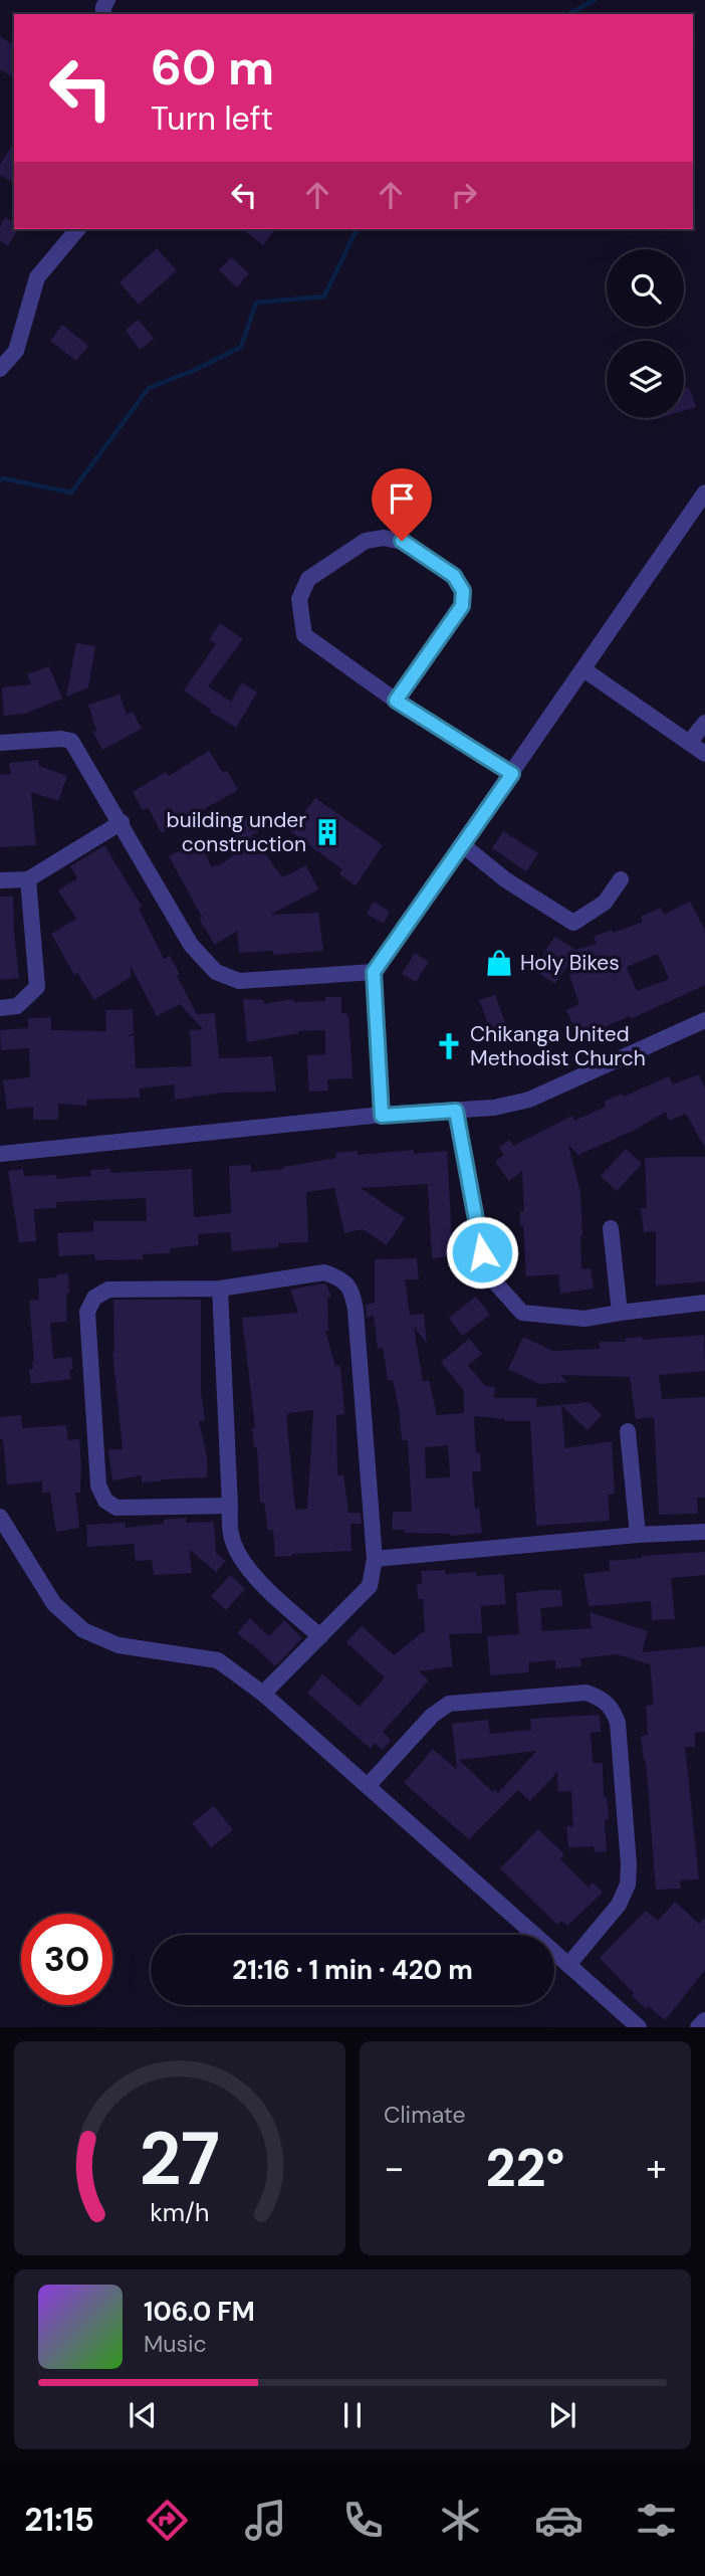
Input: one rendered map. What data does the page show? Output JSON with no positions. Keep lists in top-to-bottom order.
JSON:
{
  "places": {
    "building": ["building under construction"],
    "shop": ["Holy Bikes"],
    "church": ["Chikanga United Methodist Church"]
  },
  "page": {
    "turn": ["60 m", "Turn left"],
    "limit": "30",
    "trip": "21:16 · 1 min · 420 m",
    "tile": "Climate",
    "heat": ["−", "22°", "+"],
    "song": ["106.0 FM", "Music"],
    "tabs": "21:15",
    "gauge": ["27", "km/h"]
  }
}
